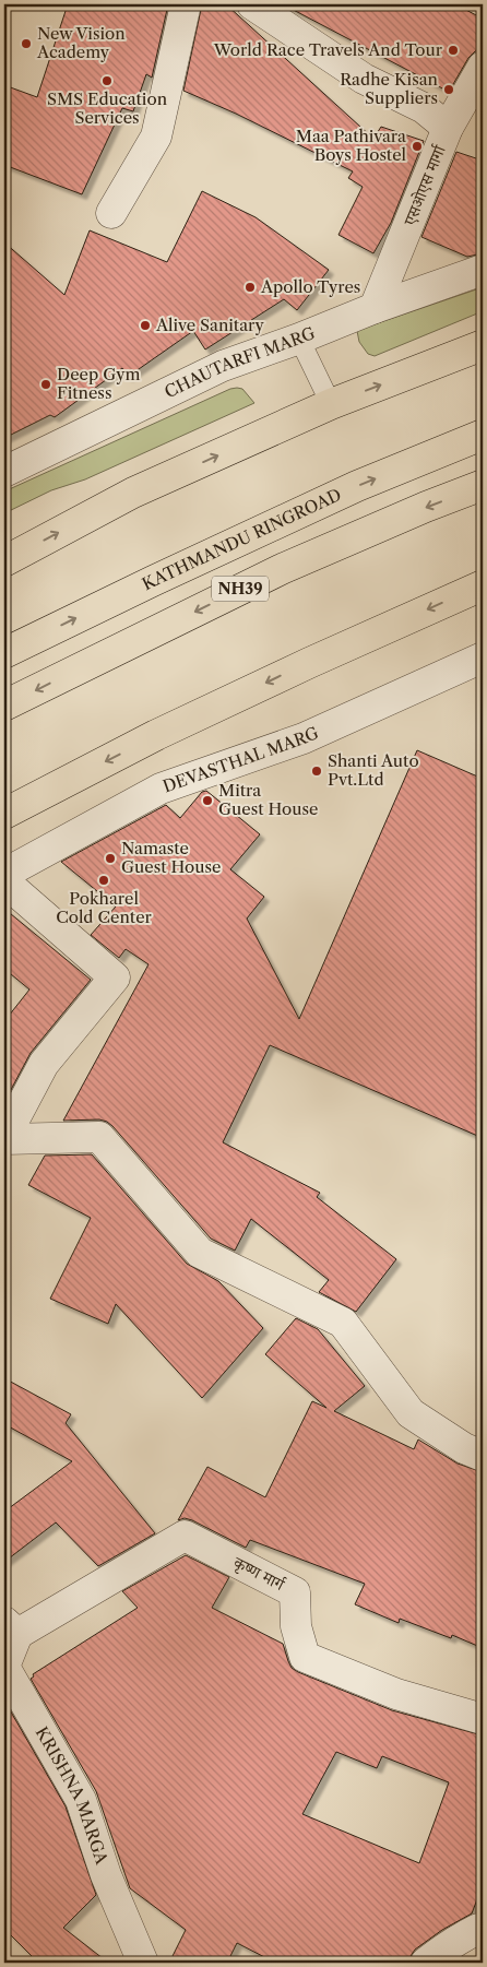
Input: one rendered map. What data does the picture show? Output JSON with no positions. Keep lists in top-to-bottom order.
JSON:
{
  "streets": {
    "main road": ["KATHMANDU RINGROAD", "NH39"],
    "street": [
      "एसओएस मार्गा",
      "CHAUTARFI MARG",
      "DEVASTHAL MARG",
      "कृष्ण मार्ग",
      "KRISHNA MARGA"
    ]
  },
  "crossings": [
    ["एसओएस मार्गा", "CHAUTARFI MARG"],
    ["कृष्ण मार्ग", "KRISHNA MARGA"]
  ],
  "places": [
    "New Vision Academy",
    "World Race Travels And Tour",
    "SMS Education Services",
    "Radhe Kisan Suppliers",
    "Maa Pathivara Boys Hostel",
    "Apollo Tyres",
    "Alive Sanitary",
    "Deep Gym Fitness",
    "Shanti Auto Pvt.Ltd",
    "Mitra Guest House",
    "Namaste Guest House",
    "Pokharel Cold Center"
  ]
}
